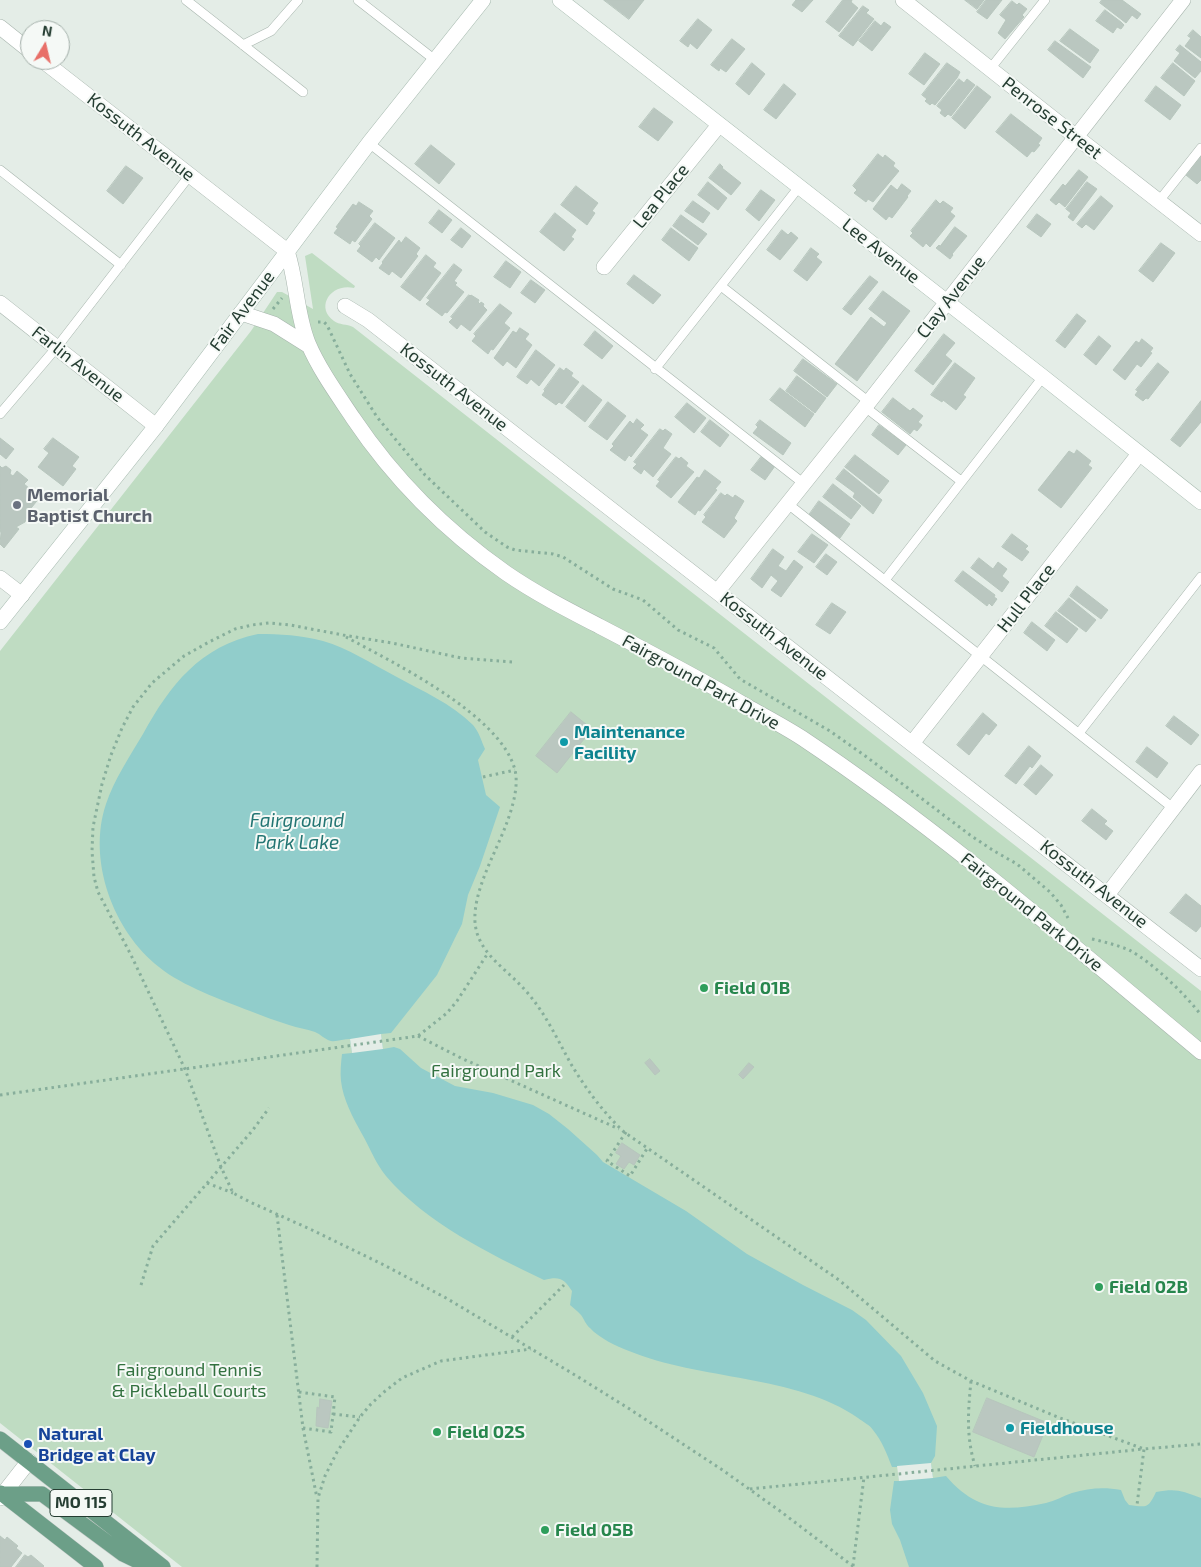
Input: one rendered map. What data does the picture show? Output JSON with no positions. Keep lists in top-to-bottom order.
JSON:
{
  "streets": {
    "main road": ["MO 115"],
    "street": [
      "Penrose Street",
      "Kossuth Avenue",
      "Lea Place",
      "Lee Avenue",
      "Clay Avenue",
      "Fair Avenue",
      "Farlin Avenue",
      "Hull Place",
      "Fairground Park Drive"
    ]
  },
  "crossings": [
    ["Penrose Street", "Clay Avenue"],
    ["Kossuth Avenue", "Clay Avenue"],
    ["Kossuth Avenue", "Fair Avenue"],
    ["Kossuth Avenue", "Hull Place"],
    ["Kossuth Avenue", "Fairground Park Drive"],
    ["Lea Place", "Lee Avenue"],
    ["Lee Avenue", "Clay Avenue"],
    ["Lee Avenue", "Hull Place"],
    ["Fair Avenue", "Farlin Avenue"],
    ["Fair Avenue", "Fairground Park Drive"]
  ],
  "water": ["Fairground Park Lake"],
  "parks": ["Fairground Park", "Fairground Tennis & Pickleball Courts"],
  "places": [
    "Memorial Baptist Church",
    "Maintenance Facility",
    "Field 01B",
    "Field 02B",
    "Fieldhouse",
    "Field 02S",
    "Natural Bridge at Clay",
    "Field 05B"
  ],
  "north": "top"
}
